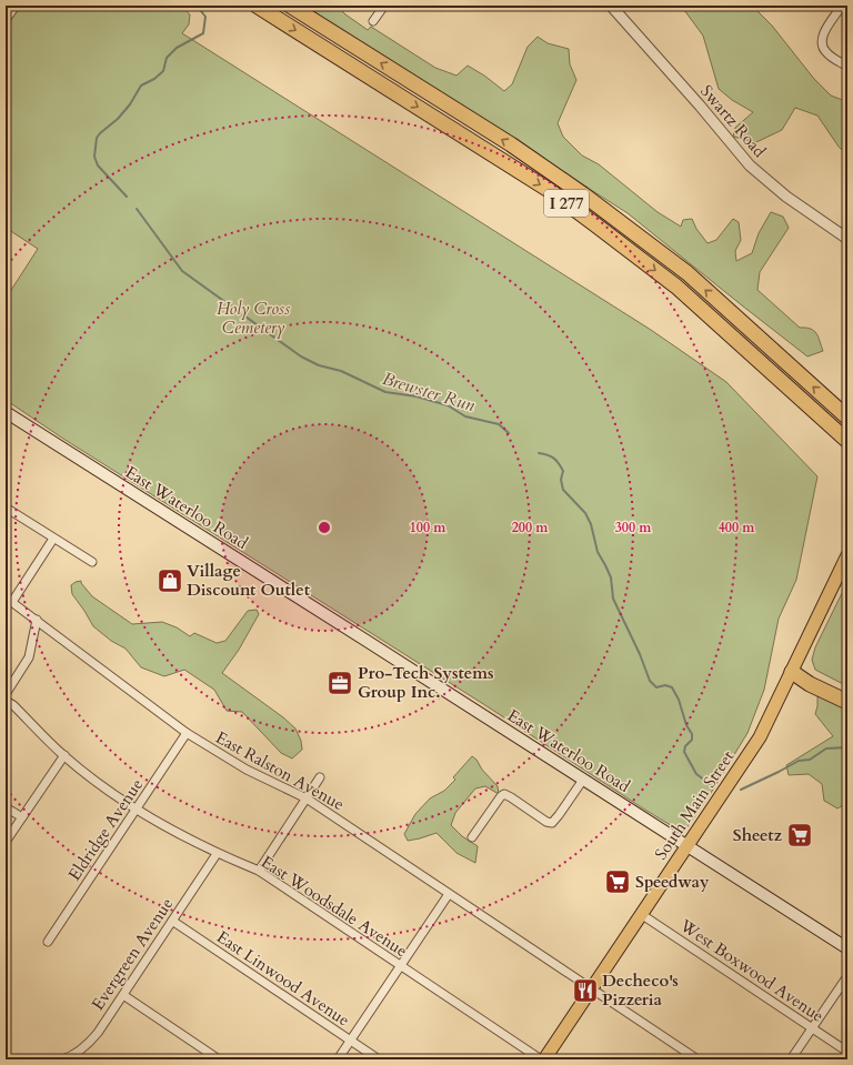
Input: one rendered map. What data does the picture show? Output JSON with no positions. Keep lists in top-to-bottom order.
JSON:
{
  "streets": {
    "highway": ["I 277"],
    "main road": ["East Waterloo Road", "South Main Street"],
    "street": [
      "Swartz Road",
      "East Ralston Avenue",
      "Eldridge Avenue",
      "East Woodsdale Avenue",
      "Evergreen Avenue",
      "West Boxwood Avenue",
      "East Linwood Avenue"
    ]
  },
  "crossings": [
    ["East Waterloo Road", "South Main Street"],
    ["East Ralston Avenue", "South Main Street"],
    ["East Ralston Avenue", "Eldridge Avenue"],
    ["South Main Street", "West Boxwood Avenue"],
    ["Eldridge Avenue", "East Woodsdale Avenue"],
    ["East Woodsdale Avenue", "Evergreen Avenue"],
    ["Evergreen Avenue", "East Linwood Avenue"]
  ],
  "water": ["Brewster Run"],
  "parks": ["Holy Cross Cemetery"],
  "places": {
    "shop": ["Village Discount Outlet"],
    "office": ["Pro-Tech Systems Group Inc."],
    "supermarket": ["Sheetz", "Speedway"],
    "restaurant": ["Decheco's Pizzeria"]
  },
  "rings": [
    "100 m",
    "200 m",
    "300 m",
    "400 m"
  ]
}
